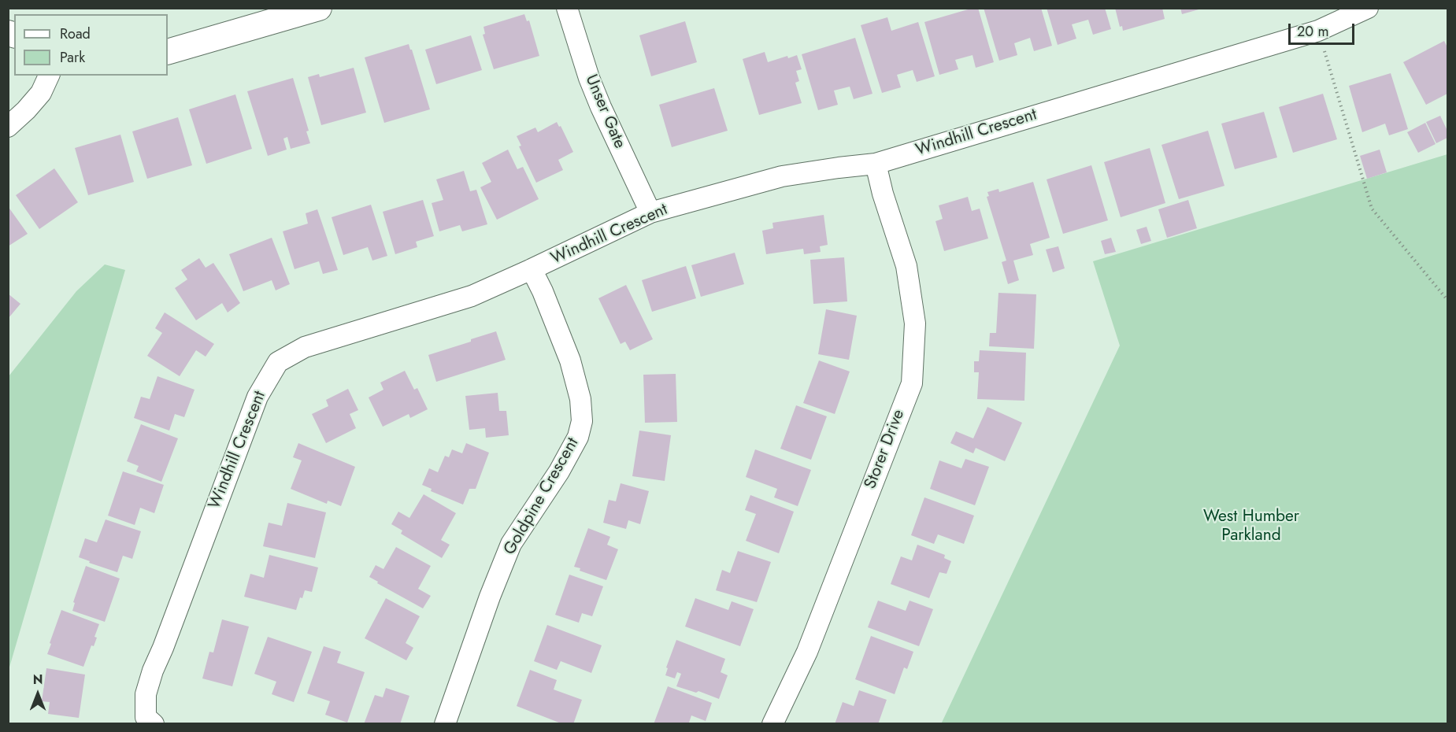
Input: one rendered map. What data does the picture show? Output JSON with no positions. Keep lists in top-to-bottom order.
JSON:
{
  "streets": {
    "street": [
      "Unser Gate",
      "Windhill Crescent",
      "Storer Drive",
      "Goldpine Crescent"
    ]
  },
  "crossings": [
    ["Unser Gate", "Windhill Crescent"],
    ["Windhill Crescent", "Storer Drive"],
    ["Windhill Crescent", "Goldpine Crescent"]
  ],
  "parks": ["West Humber Parkland"],
  "legend": ["Road", "Park"],
  "scale_bar": "20 m",
  "north": "top"
}
